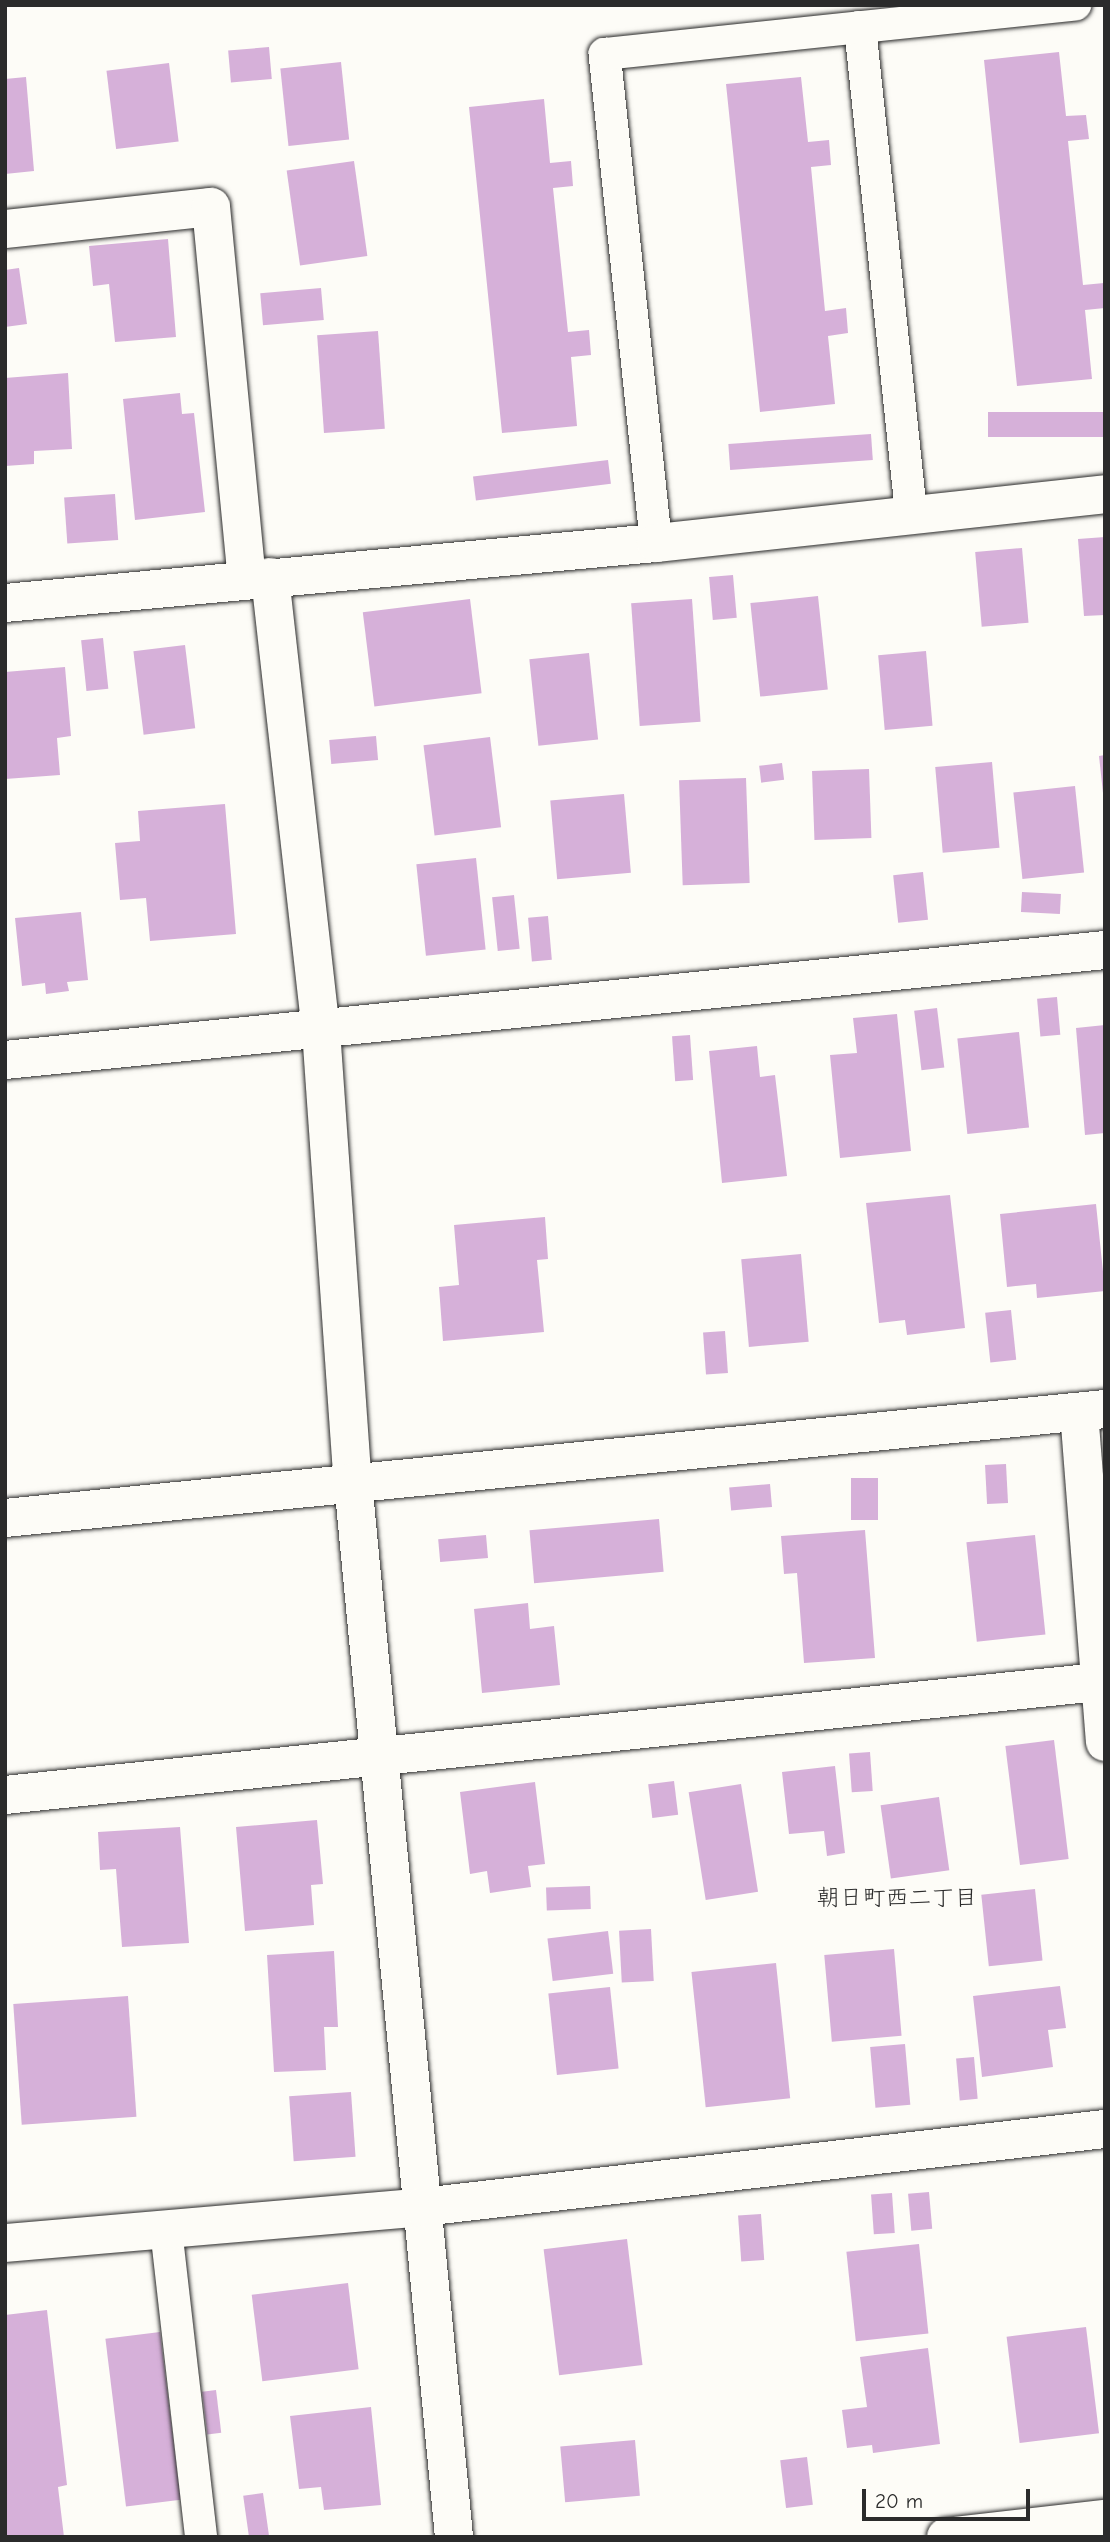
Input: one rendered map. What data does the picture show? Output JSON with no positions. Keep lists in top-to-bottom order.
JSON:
{
  "districts": ["朝日町西二丁目"],
  "scale_bar": "20 m"
}
